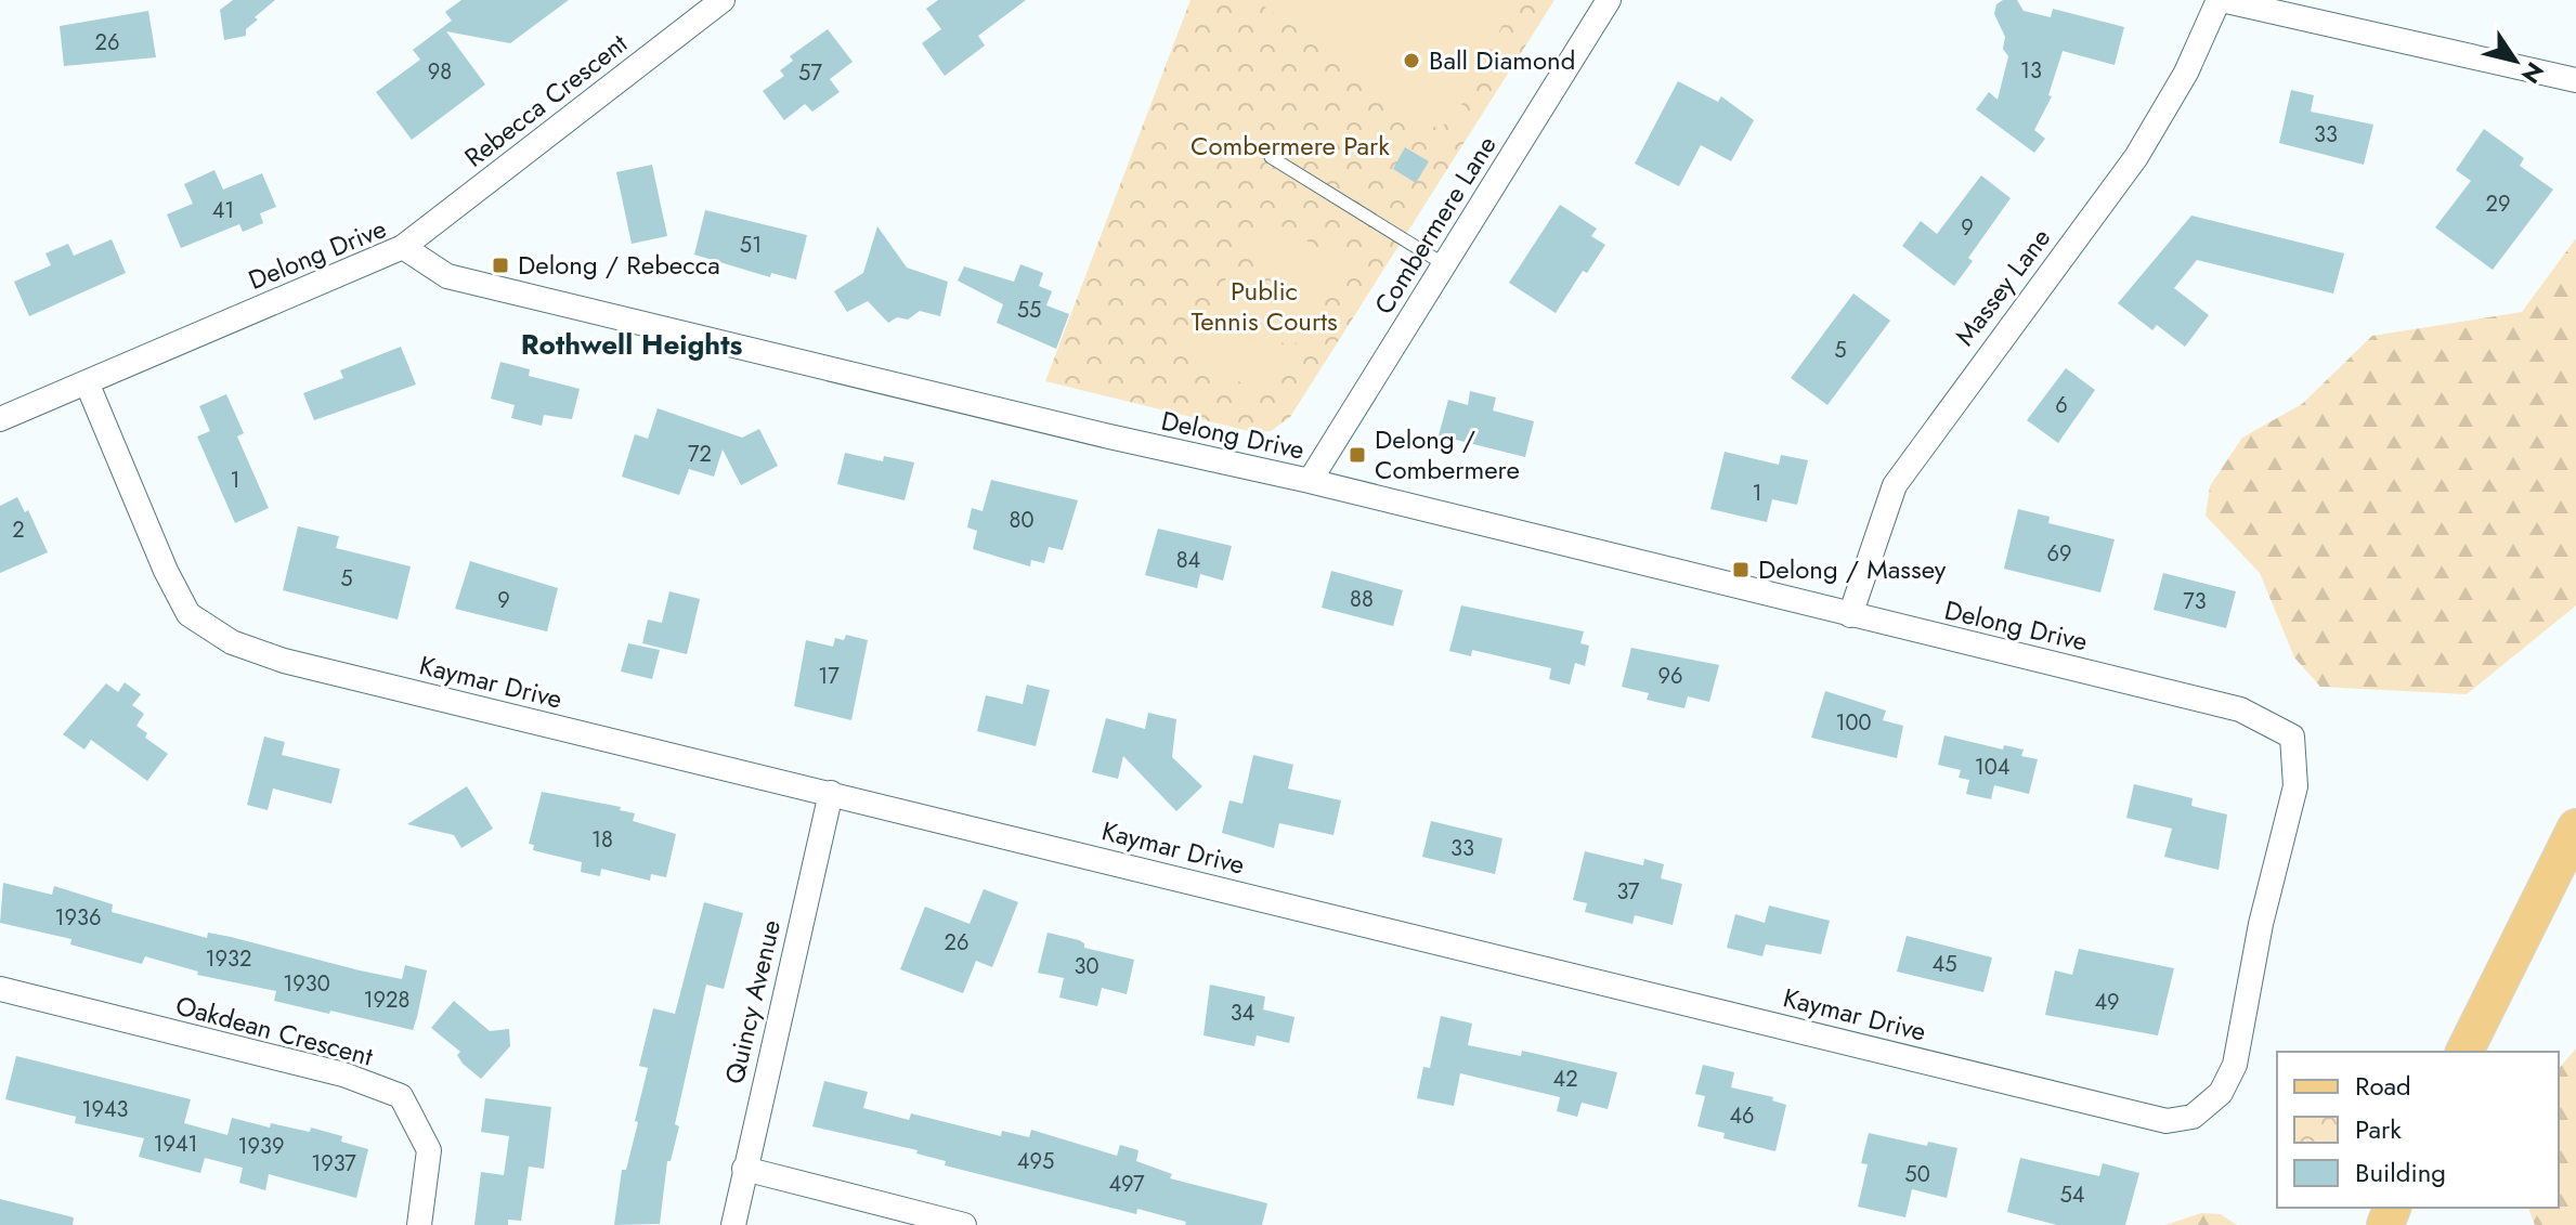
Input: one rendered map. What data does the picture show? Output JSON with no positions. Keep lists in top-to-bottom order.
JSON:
{
  "streets": {
    "street": [
      "Rebecca Crescent",
      "Combermere Lane",
      "Delong Drive",
      "Massey Lane",
      "Kaymar Drive",
      "Quincy Avenue",
      "Oakdean Crescent"
    ]
  },
  "crossings": [
    ["Rebecca Crescent", "Delong Drive"],
    ["Combermere Lane", "Delong Drive"],
    ["Delong Drive", "Massey Lane"],
    ["Delong Drive", "Kaymar Drive"],
    ["Kaymar Drive", "Quincy Avenue"]
  ],
  "districts": ["Rothwell Heights"],
  "parks": ["Combermere Park", "Public Tennis Courts"],
  "places": {
    "other": ["Ball Diamond"],
    "transit": ["Delong / Rebecca", "Delong / Combermere", "Delong / Massey"]
  },
  "house_numbers": [
    "26",
    "13",
    "98",
    "57",
    "33",
    "29",
    "41",
    "9",
    "51",
    "55",
    "5",
    "6",
    "72",
    "1",
    "1",
    "80",
    "2",
    "69",
    "84",
    "5",
    "88",
    "9",
    "73",
    "17",
    "96",
    "100",
    "104",
    "18",
    "33",
    "37",
    "1936",
    "26",
    "1932",
    "45",
    "30",
    "1930",
    "1928",
    "49",
    "34",
    "42",
    "1943",
    "46",
    "1941",
    "1939",
    "495",
    "1937",
    "50",
    "497",
    "54"
  ],
  "legend": ["Road", "Park", "Building"],
  "north": "bottom right"
}
